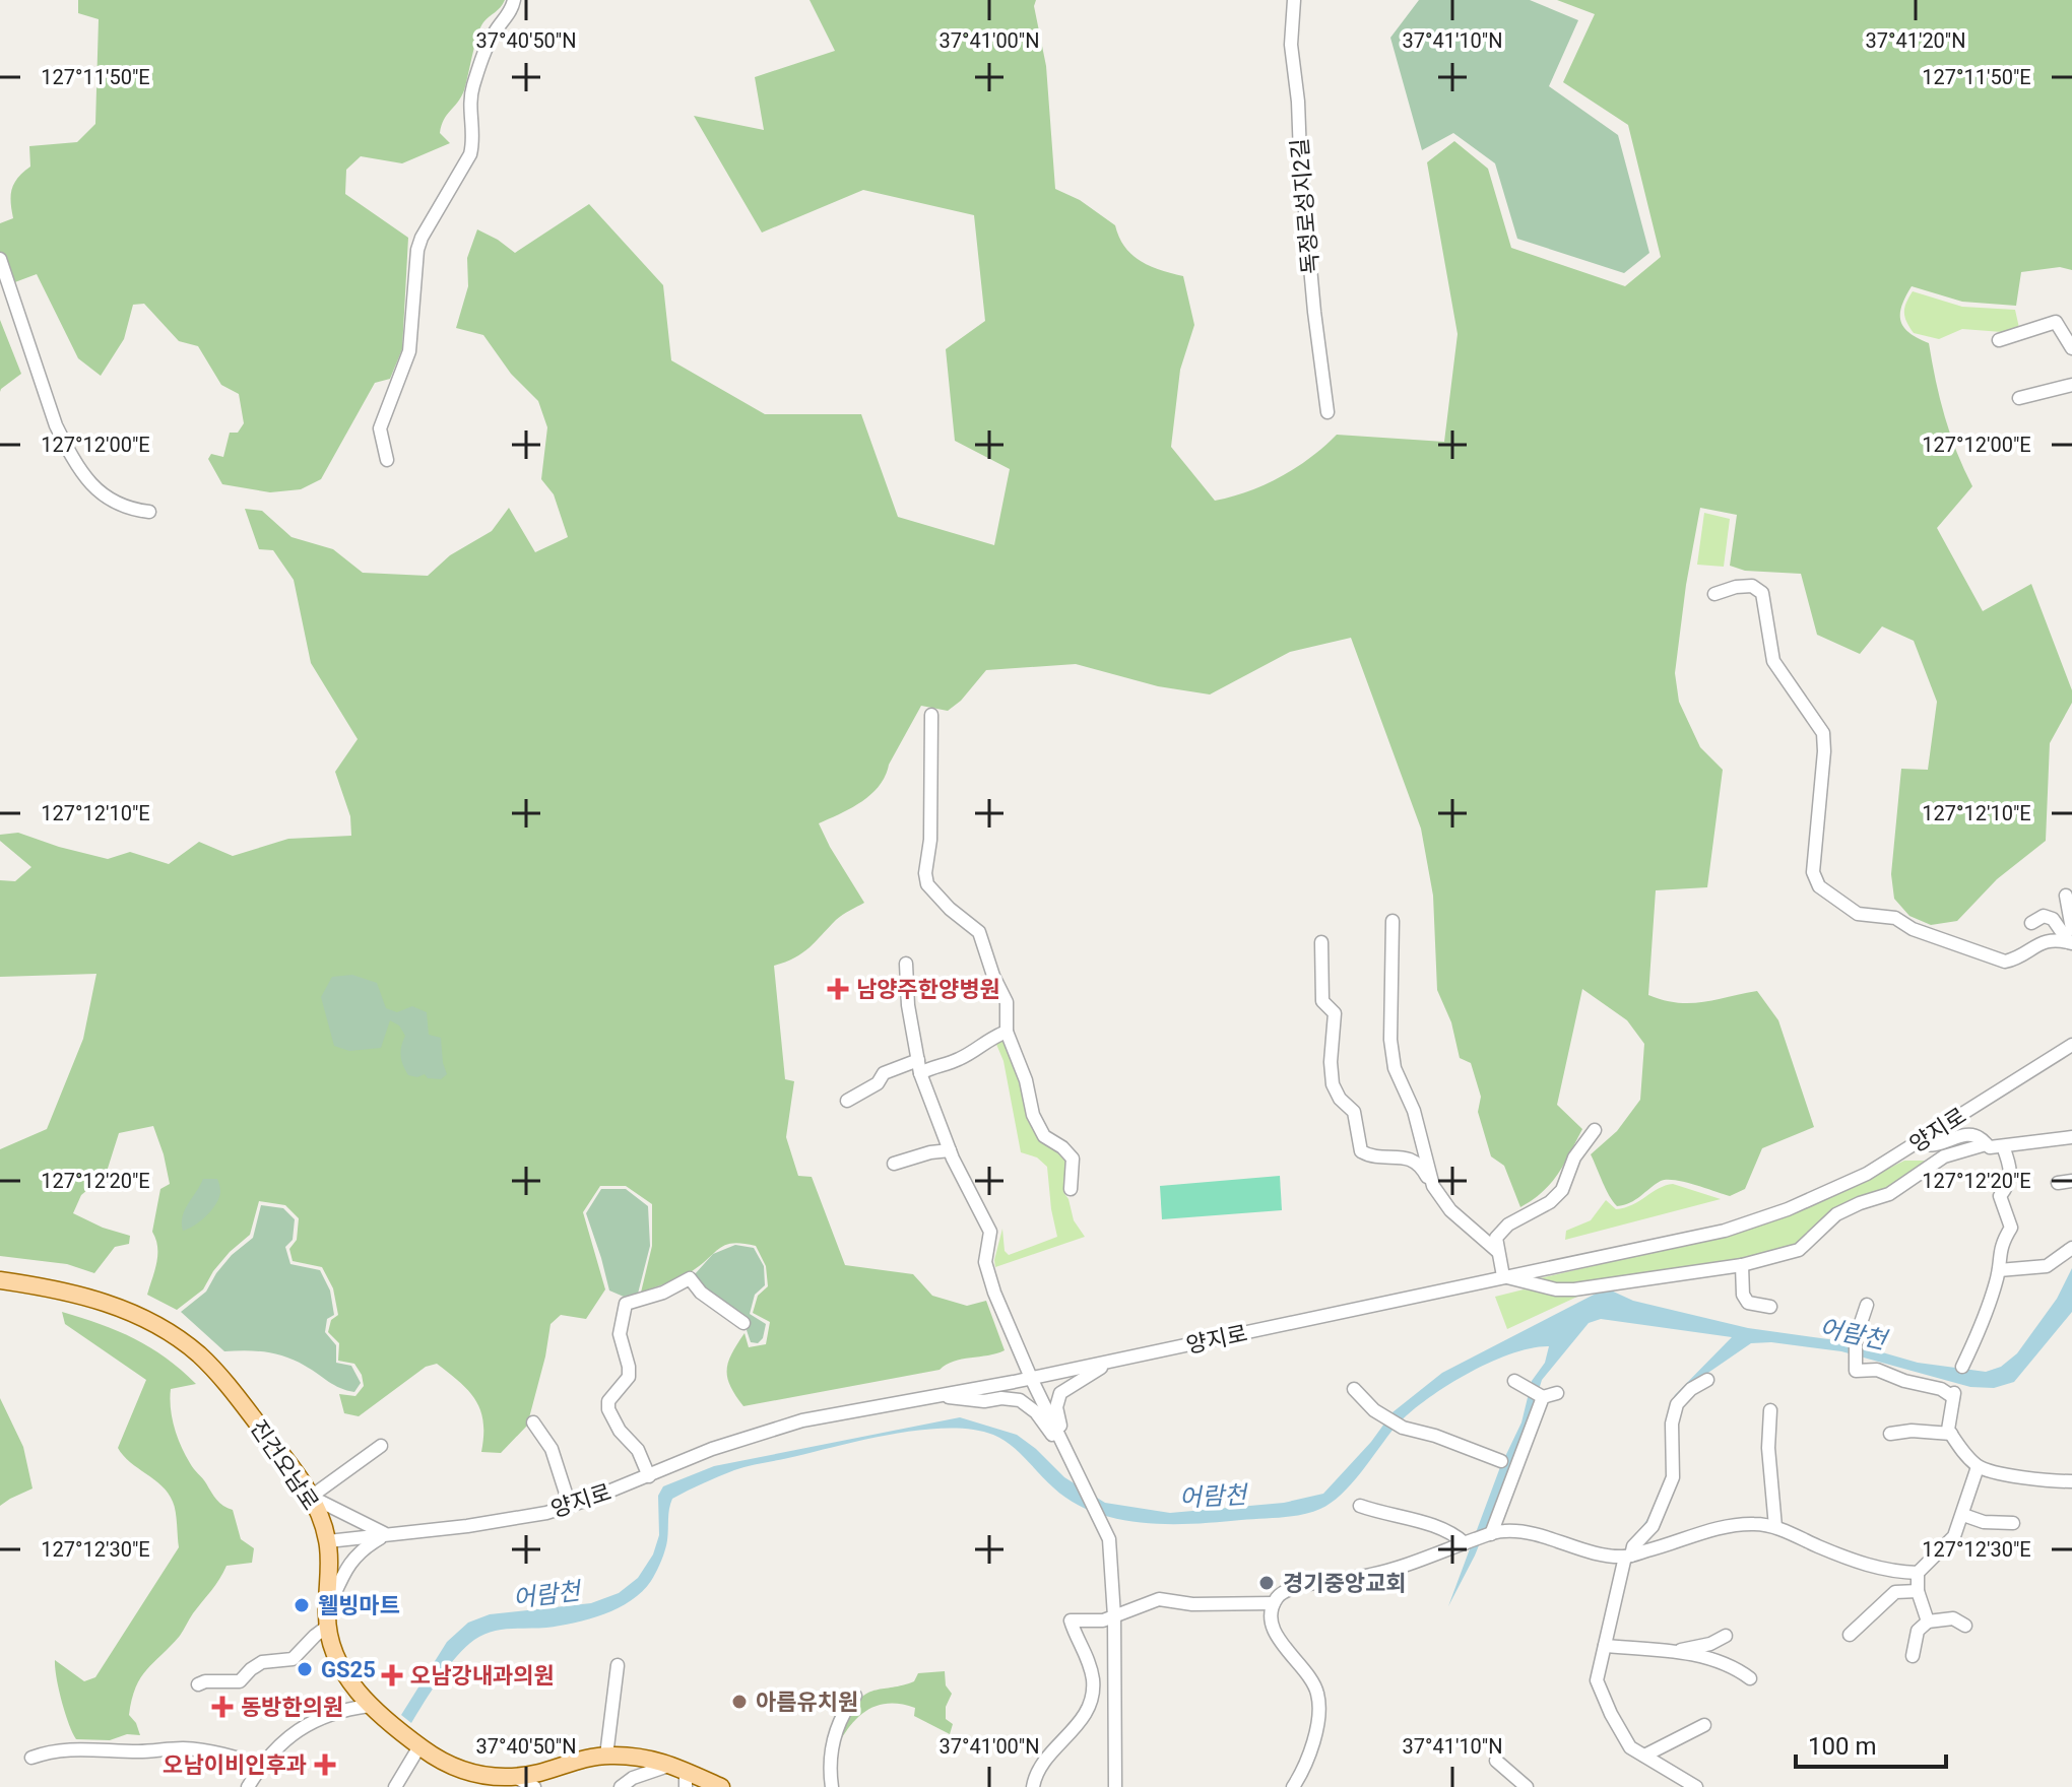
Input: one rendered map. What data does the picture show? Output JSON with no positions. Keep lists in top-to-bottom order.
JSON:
{
  "streets": {
    "main road": ["진건오남로"],
    "street": ["독정로성지2길", "양지로"]
  },
  "crossings": [
    ["양지로", "진건오남로"]
  ],
  "water": ["어람천"],
  "places": {
    "health": [
      "남양주한양병원",
      "오남강내과의원",
      "동방한의원",
      "오남이비인후과"
    ],
    "other": [
      "경기중앙교회",
      "웰빙마트",
      "GS25",
      "아름유치원"
    ]
  },
  "scale_bar": "100 m",
  "coordinates": [
    "37°40'50\"N",
    "37°41'00\"N",
    "37°41'10\"N",
    "37°41'20\"N",
    "127°11'50\"E",
    "127°12'00\"E",
    "127°12'10\"E",
    "127°12'20\"E",
    "127°12'30\"E"
  ]
}
